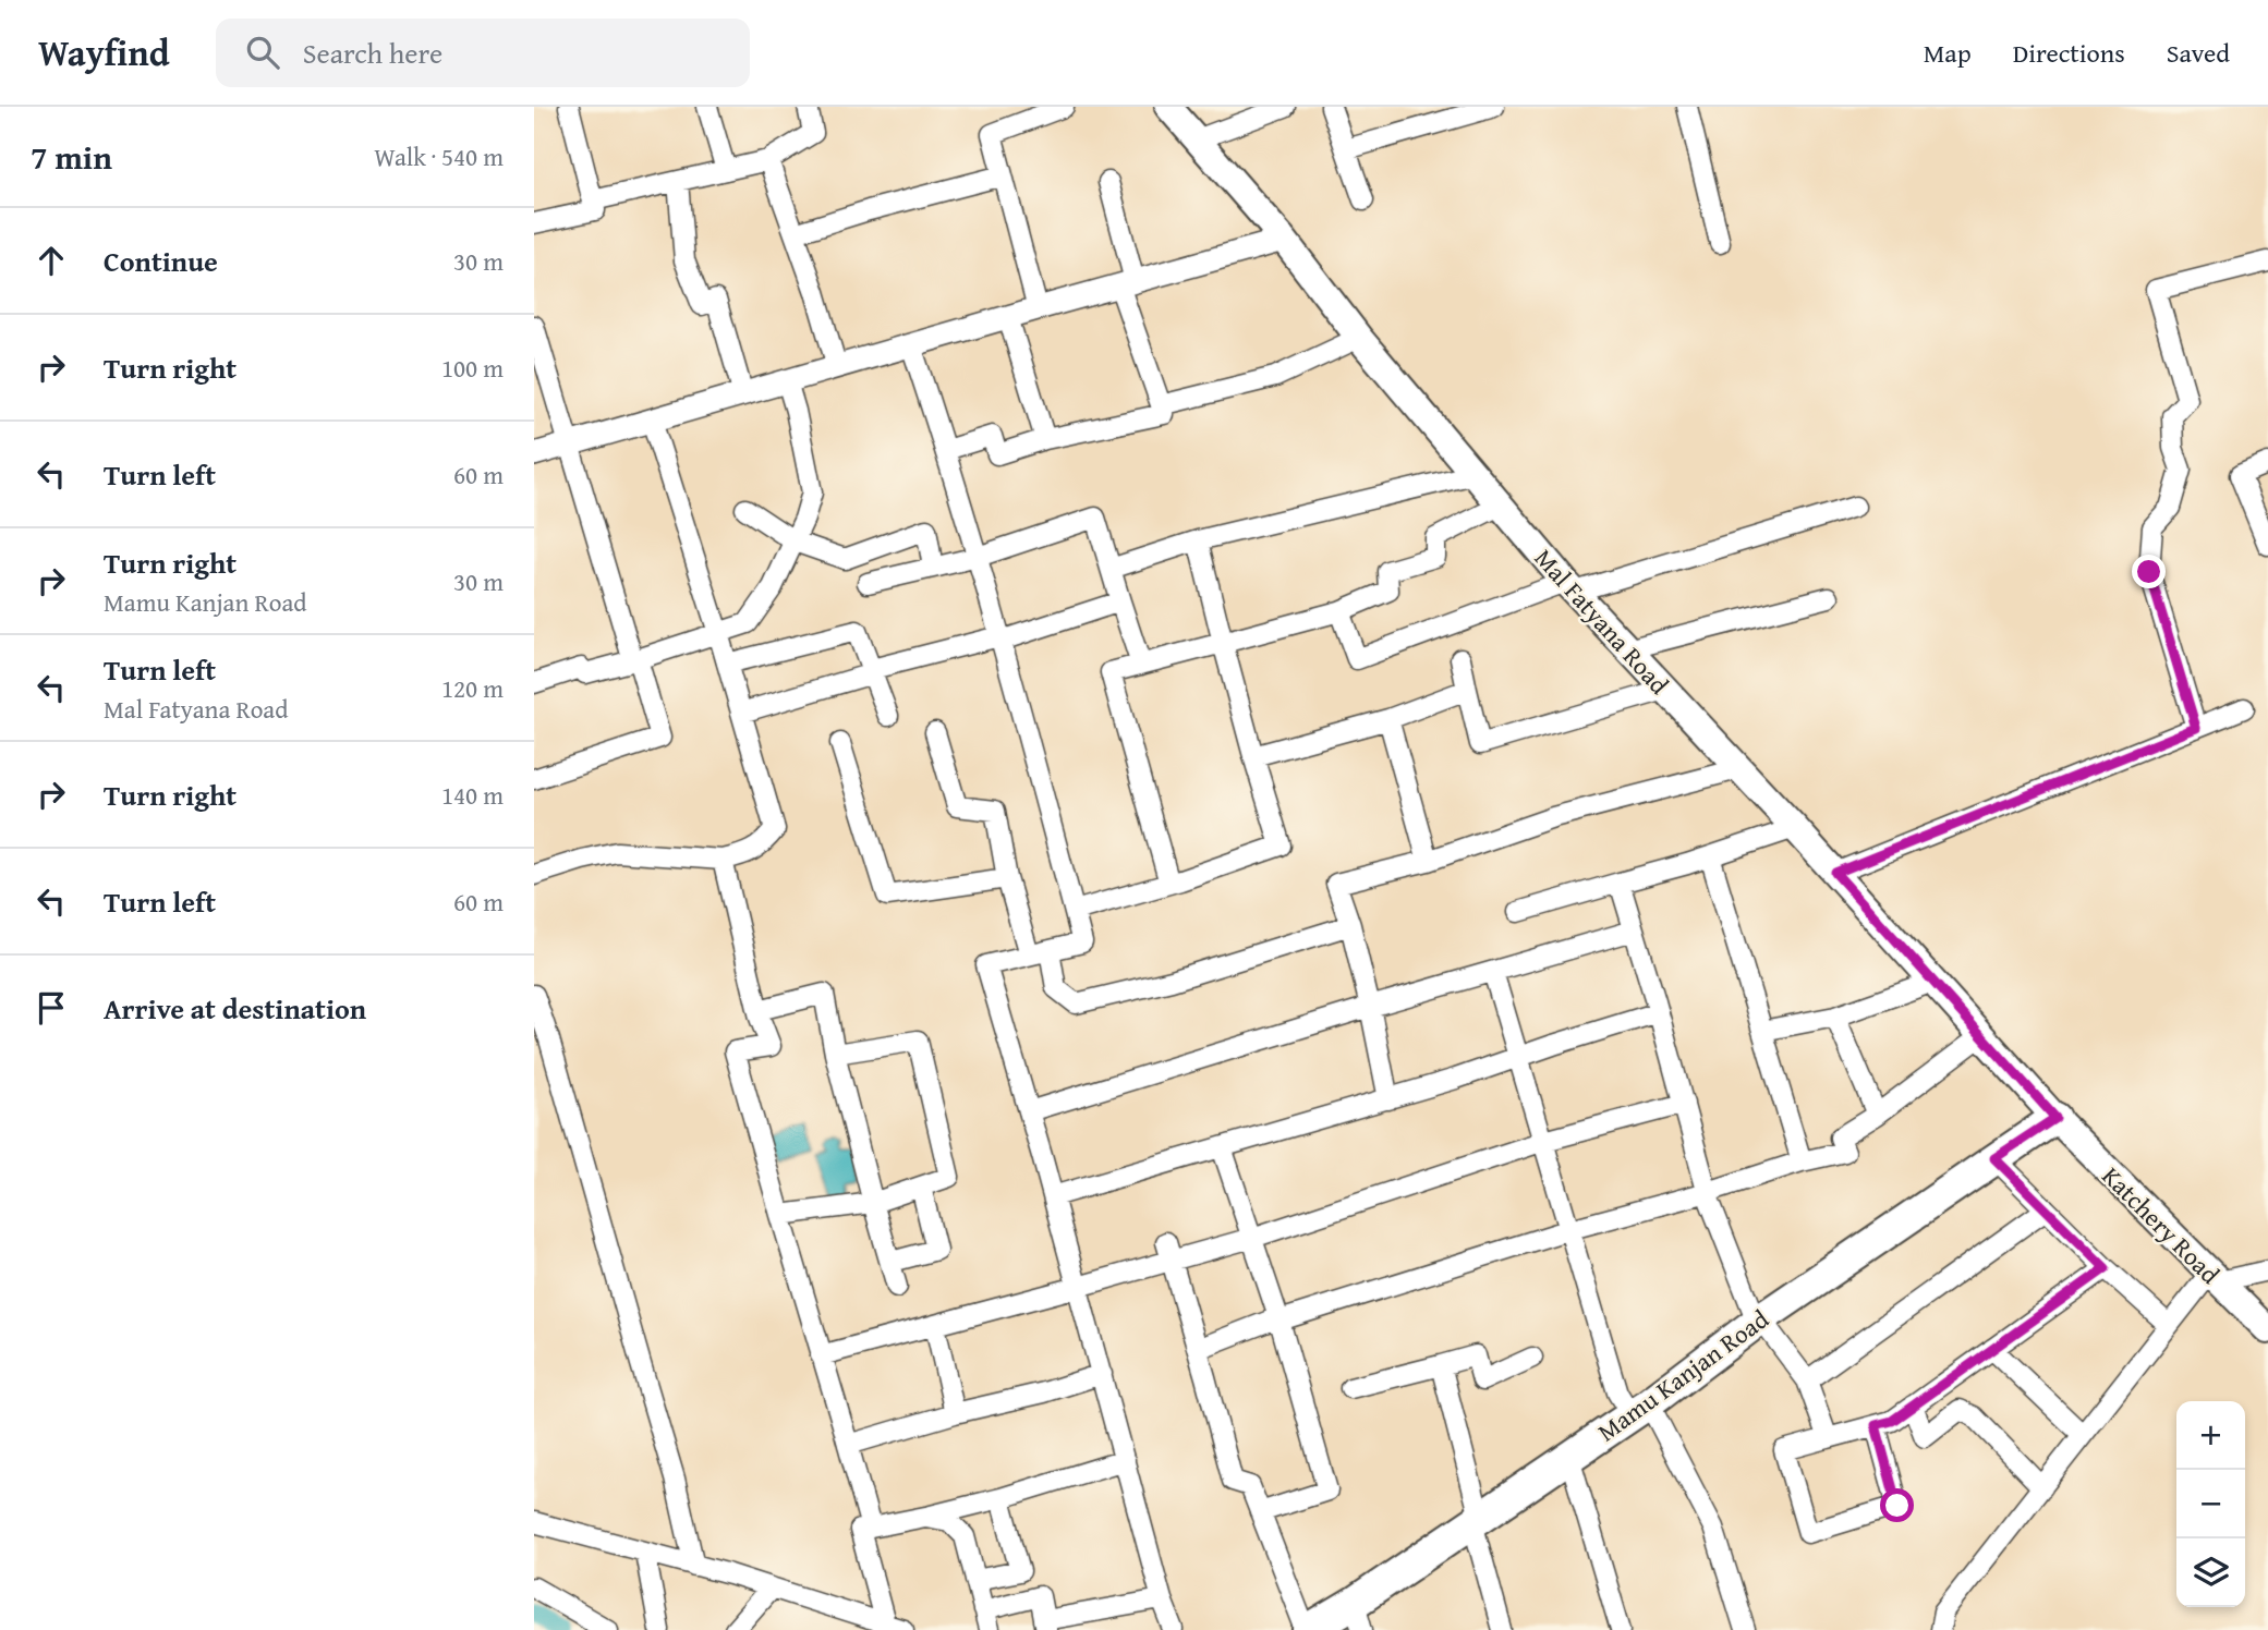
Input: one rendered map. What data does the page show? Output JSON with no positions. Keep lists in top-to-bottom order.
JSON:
{
  "streets": {
    "main road": ["Mal Fatyana Road", "Katchery Road", "Mamu Kanjan Road"]
  },
  "crossings": [
    ["Mal Fatyana Road", "Katchery Road"],
    ["Mal Fatyana Road", "Mamu Kanjan Road"],
    ["Katchery Road", "Mamu Kanjan Road"]
  ],
  "page": {
    "header": "Wayfind",
    "search": "Search here",
    "nav": ["Map", "Directions", "Saved"],
    "heading": ["7 min", "Walk · 540 m"],
    "list": [
      ["Continue", "30 m"],
      ["Turn right", "100 m"],
      ["Turn left", "60 m"],
      ["Turn right", "Mamu Kanjan Road", "30 m"],
      ["Turn left", "Mal Fatyana Road", "120 m"],
      ["Turn right", "140 m"],
      ["Turn left", "60 m"],
      "Arrive at destination"
    ],
    "map_buttons": ["+", "−"]
  }
}
